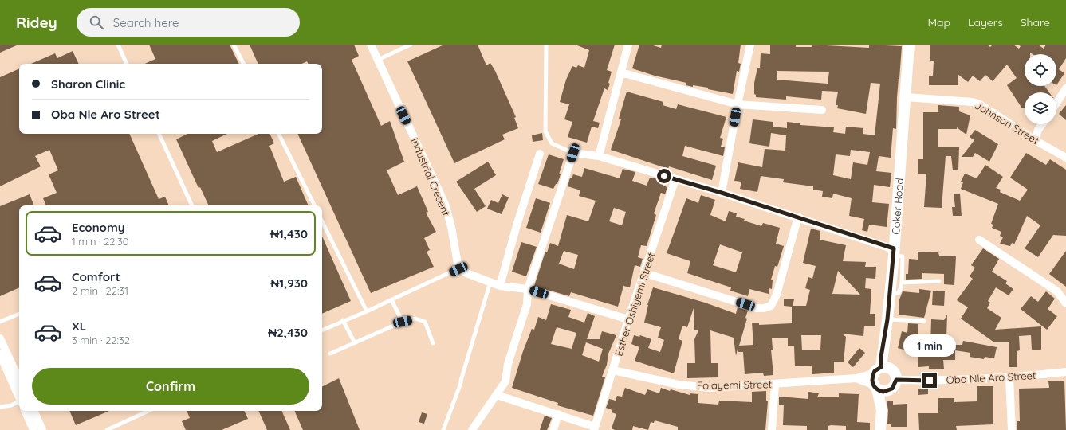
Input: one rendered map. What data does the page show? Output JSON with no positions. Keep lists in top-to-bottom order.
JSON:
{
  "streets": {
    "main road": ["Coker Road"],
    "street": [
      "Johnson Street",
      "Industrial Cresent",
      "Esther Oshiyemi Street",
      "Oba Nle Aro Street",
      "Folayemi Street"
    ]
  },
  "crossings": [
    ["Johnson Street", "Coker Road"],
    ["Coker Road", "Oba Nle Aro Street"],
    ["Esther Oshiyemi Street", "Folayemi Street"]
  ],
  "page": {
    "header": "Ridey",
    "search": "Search here",
    "nav": ["Map", "Layers", "Share"],
    "banner": ["Sharon Clinic", "Oba Nle Aro Street"],
    "list": [
      {
        "name": "Economy",
        "note": "1 min · 22:30",
        "value": "₦1,430"
      },
      {
        "name": "Comfort",
        "note": "2 min · 22:31",
        "value": "₦1,930"
      },
      {
        "name": "XL",
        "note": "3 min · 22:32",
        "value": "₦2,430"
      }
    ],
    "bubble": "1 min",
    "buttons": "Confirm"
  }
}
